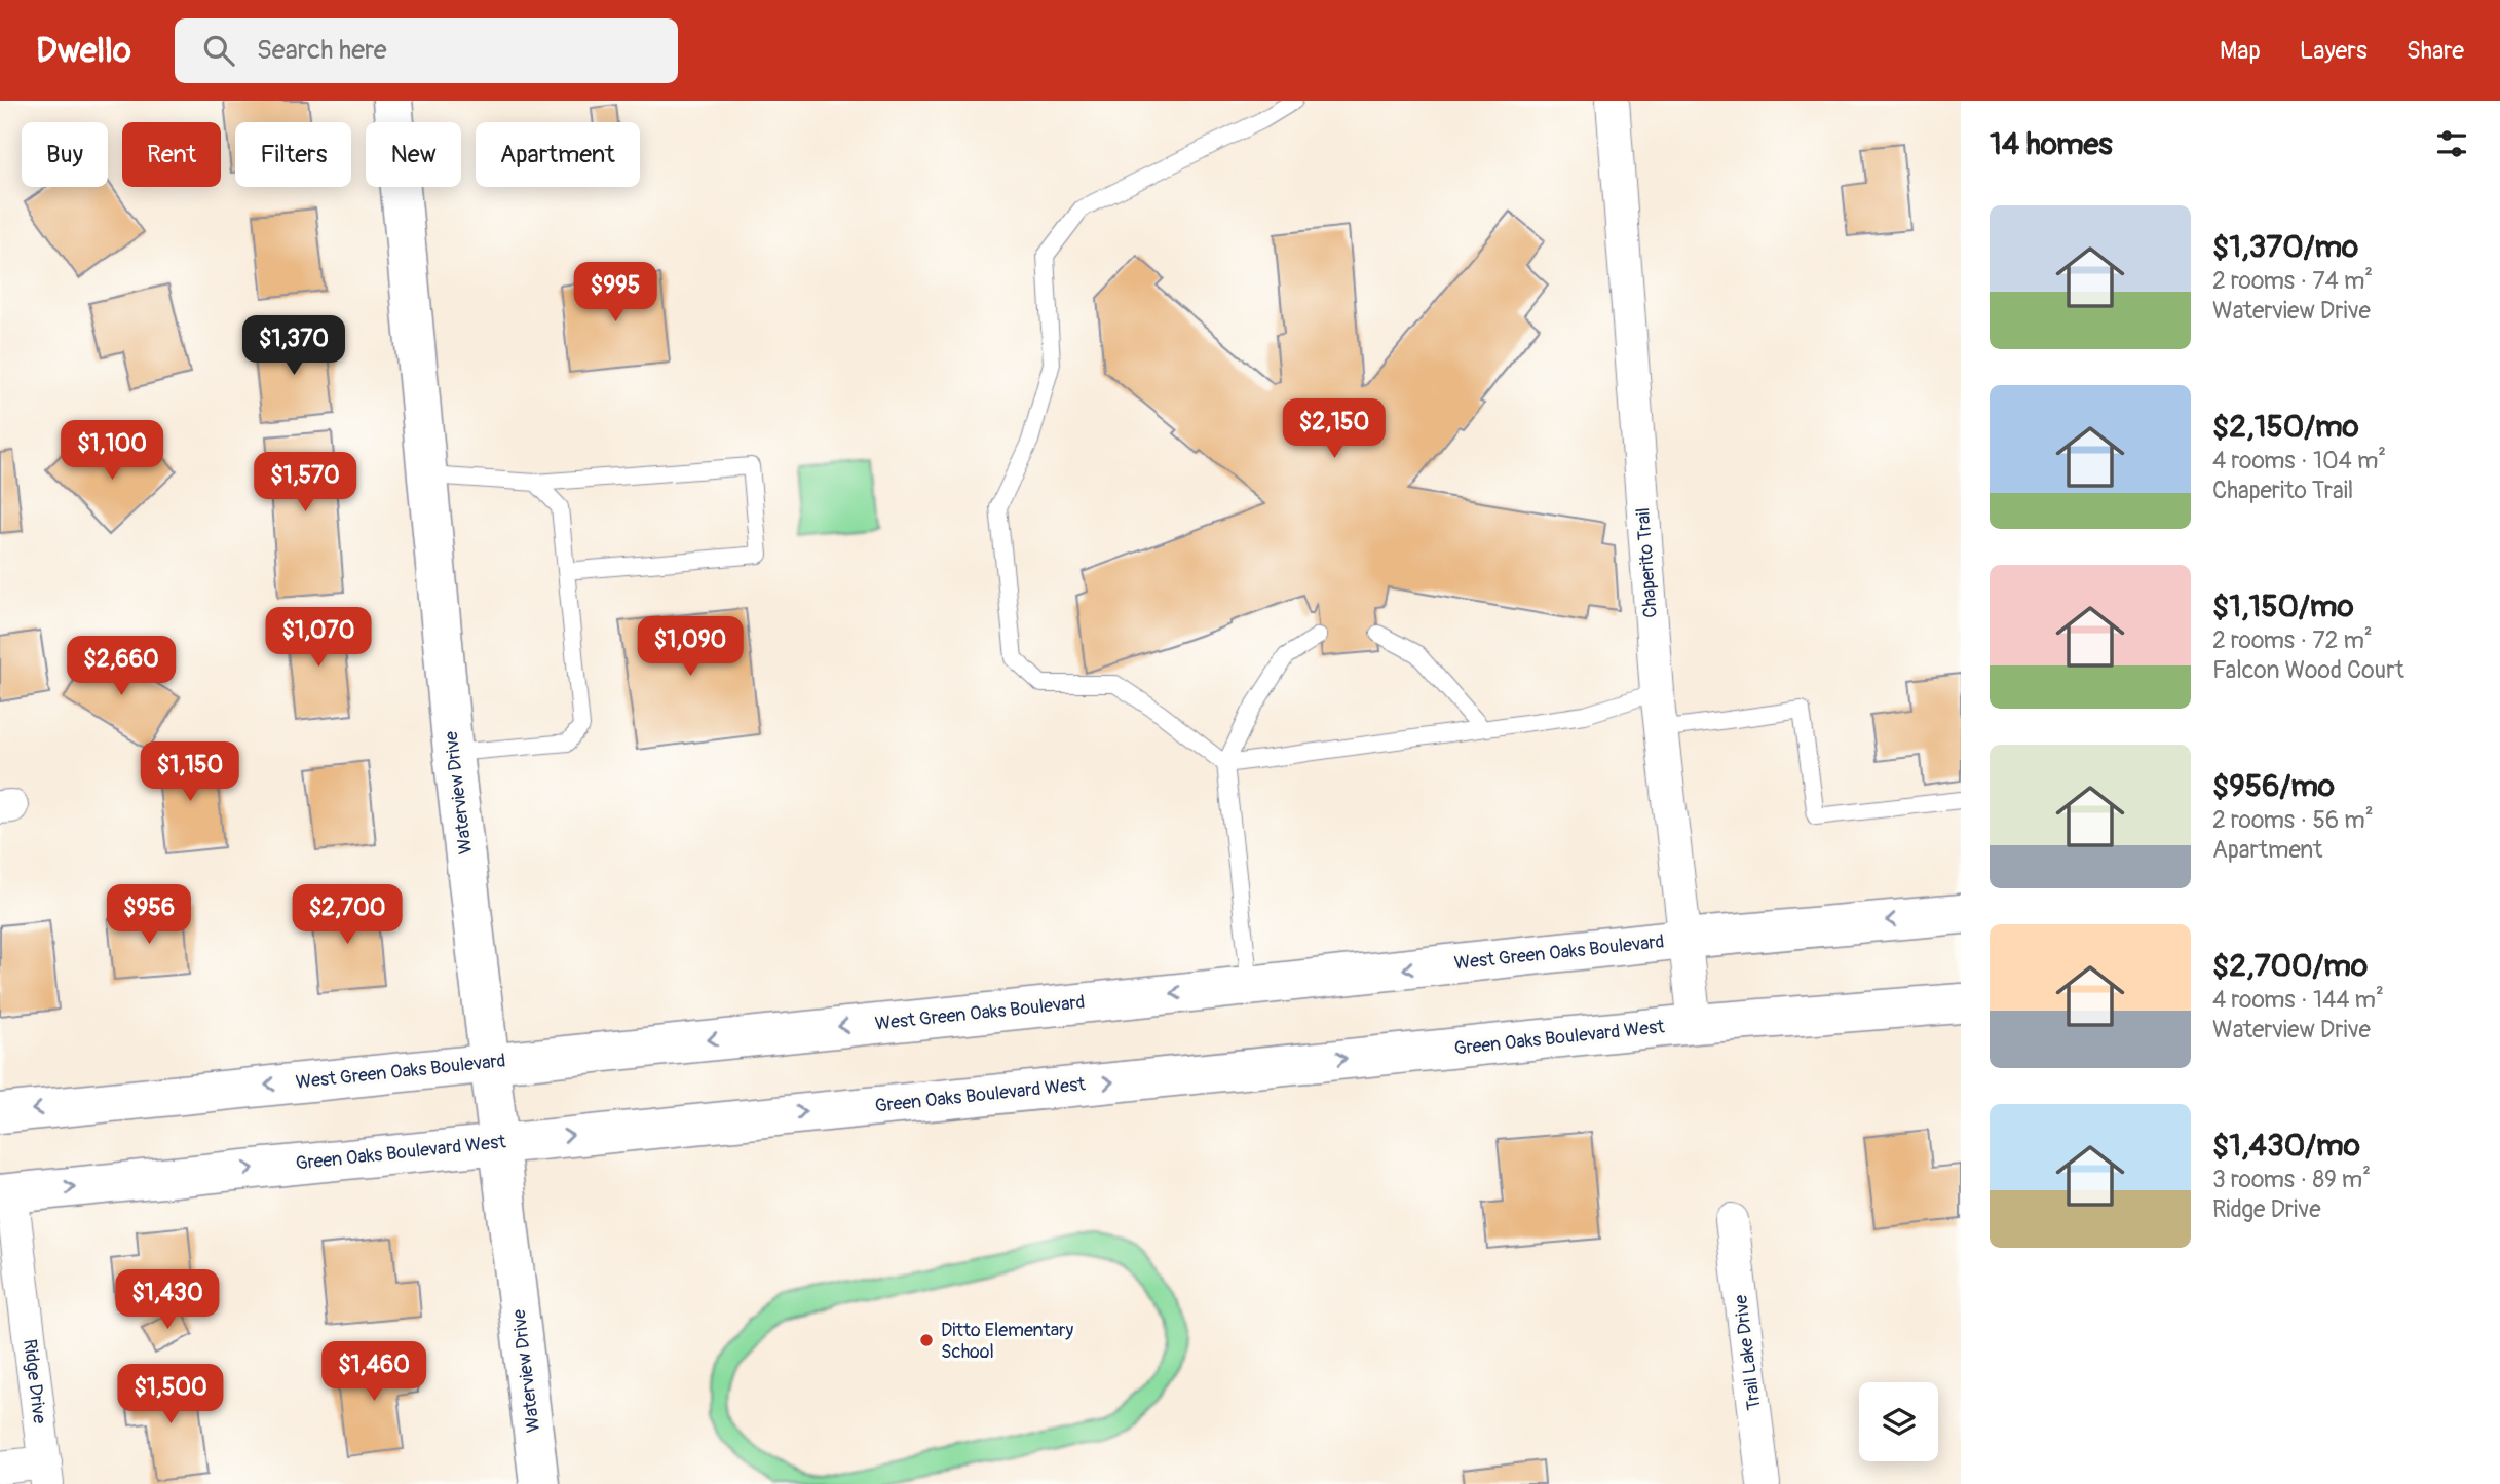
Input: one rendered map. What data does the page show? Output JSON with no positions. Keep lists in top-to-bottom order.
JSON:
{
  "streets": {
    "main road": ["Waterview Drive", "West Green Oaks Boulevard", "Green Oaks Boulevard West"],
    "street": ["Chaperito Trail", "Trail Lake Drive", "Ridge Drive"]
  },
  "crossings": [
    ["Chaperito Trail", "West Green Oaks Boulevard"],
    ["Chaperito Trail", "Green Oaks Boulevard West"],
    ["Waterview Drive", "West Green Oaks Boulevard"],
    ["Waterview Drive", "Green Oaks Boulevard West"],
    ["Green Oaks Boulevard West", "Ridge Drive"]
  ],
  "one_way": ["West Green Oaks Boulevard", "Green Oaks Boulevard West"],
  "places": ["Ditto Elementary School"],
  "page": {
    "header": "Dwello",
    "search": "Search here",
    "nav": ["Map", "Layers", "Share"],
    "heading": "14 homes",
    "chip": [
      "Buy",
      "Rent",
      "Filters",
      "New",
      "Apartment"
    ],
    "list": [
      {
        "name": "$1,370/mo",
        "note": "2 rooms · 74 m² · Waterview Drive"
      },
      {
        "name": "$2,150/mo",
        "note": "4 rooms · 104 m² · Chaperito Trail"
      },
      {
        "name": "$1,150/mo",
        "note": "2 rooms · 72 m² · Falcon Wood Court"
      },
      {
        "name": "$956/mo",
        "note": "2 rooms · 56 m² · Apartment"
      },
      {
        "name": "$2,700/mo",
        "note": "4 rooms · 144 m² · Waterview Drive"
      },
      {
        "name": "$1,430/mo",
        "note": "3 rooms · 89 m² · Ridge Drive"
      }
    ],
    "price": [
      "$995",
      "$1,370",
      "$2,150",
      "$1,100",
      "$1,570",
      "$1,070",
      "$1,090",
      "$2,660",
      "$1,150",
      "$956",
      "$2,700",
      "$1,430",
      "$1,460",
      "$1,500"
    ]
  }
}
